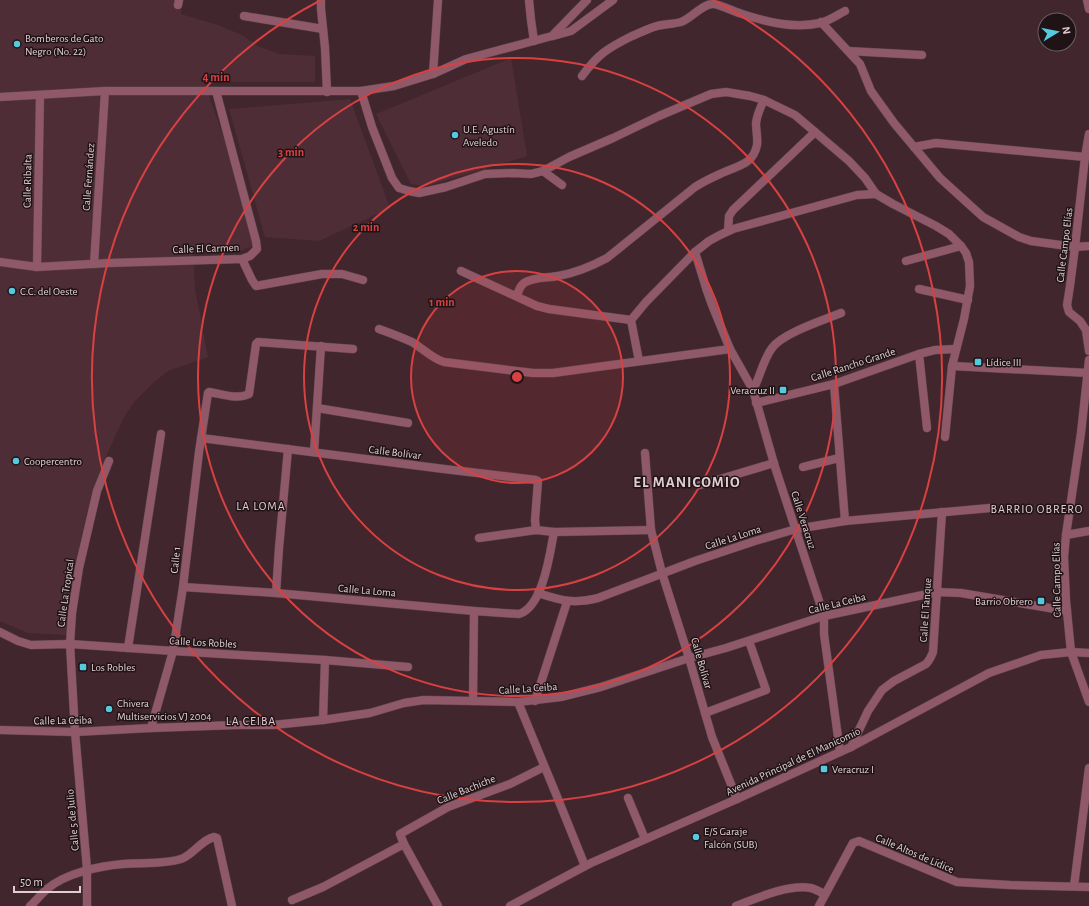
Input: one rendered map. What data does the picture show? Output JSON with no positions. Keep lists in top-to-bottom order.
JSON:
{
  "streets": {
    "street": [
      "Calle Fernández",
      "Calle Ribalta",
      "Calle Campo Elías",
      "Calle El Carmen",
      "Calle Rancho Grande",
      "Calle Bolívar",
      "Calle Veracruz",
      "Calle La Loma",
      "Calle 1",
      "Calle La Tropical",
      "Calle La Ceiba",
      "Calle El Tanque",
      "Calle Los Robles",
      "Avenida Principal de El Manicomio",
      "Calle Bachiche",
      "Calle 5 de Julio",
      "Calle Altos de Lídice"
    ]
  },
  "crossings": [
    ["Calle Fernández", "Calle El Carmen"],
    ["Calle Ribalta", "Calle El Carmen"],
    ["Calle Campo Elías", "Calle La Ceiba"],
    ["Calle Campo Elías", "Avenida Principal de El Manicomio"],
    ["Calle Rancho Grande", "Calle Veracruz"],
    ["Calle Bolívar", "Calle La Loma"],
    ["Calle Bolívar", "Calle 1"],
    ["Calle Bolívar", "Calle La Ceiba"],
    ["Calle Bolívar", "Avenida Principal de El Manicomio"],
    ["Calle Veracruz", "Calle La Loma"],
    ["Calle Veracruz", "Calle La Ceiba"],
    ["Calle Veracruz", "Avenida Principal de El Manicomio"],
    ["Calle La Loma", "Calle 1"],
    ["Calle La Loma", "Calle El Tanque"],
    ["Calle 1", "Calle La Ceiba"],
    ["Calle 1", "Calle Los Robles"],
    ["Calle La Tropical", "Calle La Ceiba"],
    ["Calle La Tropical", "Calle Los Robles"],
    ["Calle La Tropical", "Calle 5 de Julio"],
    ["Calle La Ceiba", "Calle El Tanque"],
    ["Calle La Ceiba", "Calle 5 de Julio"],
    ["Calle El Tanque", "Avenida Principal de El Manicomio"]
  ],
  "districts": [
    "EL MANICOMIO",
    "LA LOMA",
    "BARRIO OBRERO",
    "LA CEIBA"
  ],
  "places": {
    "other": [
      "Bomberos de Gato Negro (No. 22)",
      "U.E. Agustín Aveledo",
      "C.C. del Oeste",
      "Coopercentro",
      "Chivera Multiservicios VJ 2004",
      "E/S Garaje Falcón (SUB)"
    ],
    "transit": [
      "Lídice III",
      "Veracruz II",
      "Barrio Obrero",
      "Los Robles",
      "Veracruz I"
    ]
  },
  "scale_bar": "50 m",
  "north": "right",
  "rings": [
    "4 min",
    "3 min",
    "2 min",
    "1 min"
  ]
}
